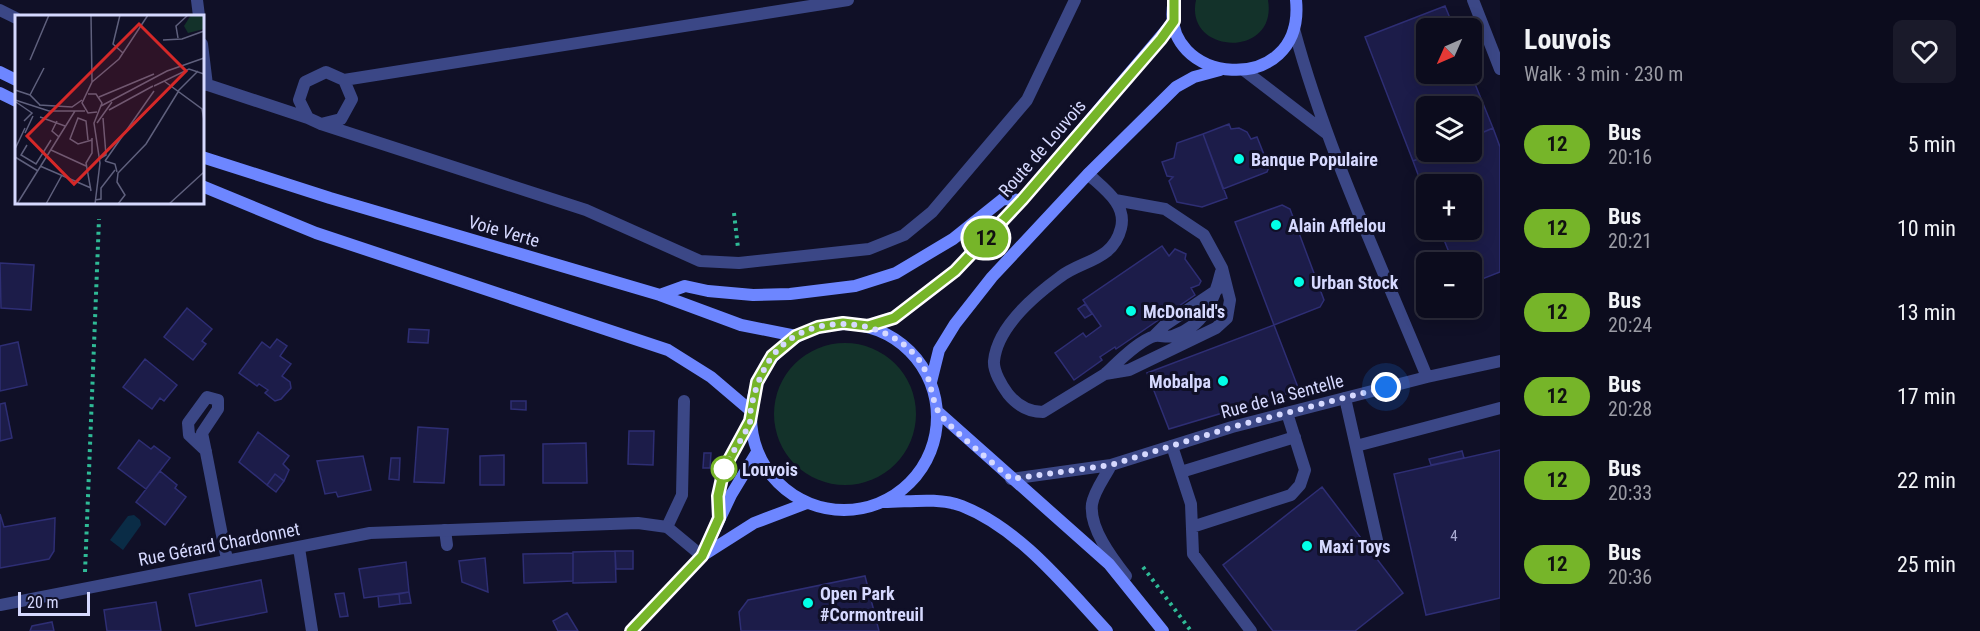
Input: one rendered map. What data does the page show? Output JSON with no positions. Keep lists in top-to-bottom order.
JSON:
{
  "streets": {
    "main road": ["Route de Louvois", "Voie Verte"],
    "street": ["Rue de la Sentelle", "Rue Gérard Chardonnet"]
  },
  "crossings": [
    ["Route de Louvois", "Voie Verte"]
  ],
  "places": [
    "Banque Populaire",
    "Alain Afflelou",
    "Urban Stock",
    "McDonald's",
    "Mobalpa",
    "Louvois",
    "Maxi Toys",
    "Open Park #Cormontreuil"
  ],
  "lines": ["bus line 12"],
  "house_numbers": ["4"],
  "scale_bar": "20 m",
  "north": "bottom left",
  "page": {
    "on_map": "12",
    "heading": ["Louvois", "Walk · 3 min · 230 m"],
    "map_buttons": ["+", "−"],
    "list": [
      {
        "mark": "12",
        "name": "Bus",
        "note": "20:16",
        "value": "5 min"
      },
      {
        "mark": "12",
        "name": "Bus",
        "note": "20:21",
        "value": "10 min"
      },
      {
        "mark": "12",
        "name": "Bus",
        "note": "20:24",
        "value": "13 min"
      },
      {
        "mark": "12",
        "name": "Bus",
        "note": "20:28",
        "value": "17 min"
      },
      {
        "mark": "12",
        "name": "Bus",
        "note": "20:33",
        "value": "22 min"
      },
      {
        "mark": "12",
        "name": "Bus",
        "note": "20:36",
        "value": "25 min"
      }
    ],
    "scale": "20 m"
  }
}
